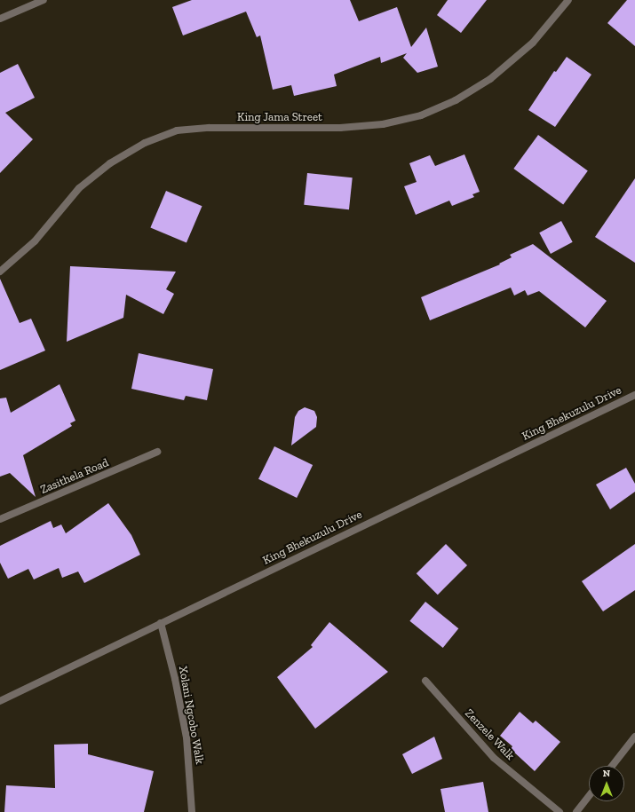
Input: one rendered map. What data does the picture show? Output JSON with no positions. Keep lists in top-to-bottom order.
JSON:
{
  "streets": {
    "street": [
      "King Jama Street",
      "King Bhekuzulu Drive",
      "Zasithela Road",
      "Xolani Ngcobo Walk",
      "Zenzele Walk"
    ]
  },
  "crossings": [
    ["King Bhekuzulu Drive", "Xolani Ngcobo Walk"]
  ],
  "north": "top"
}
